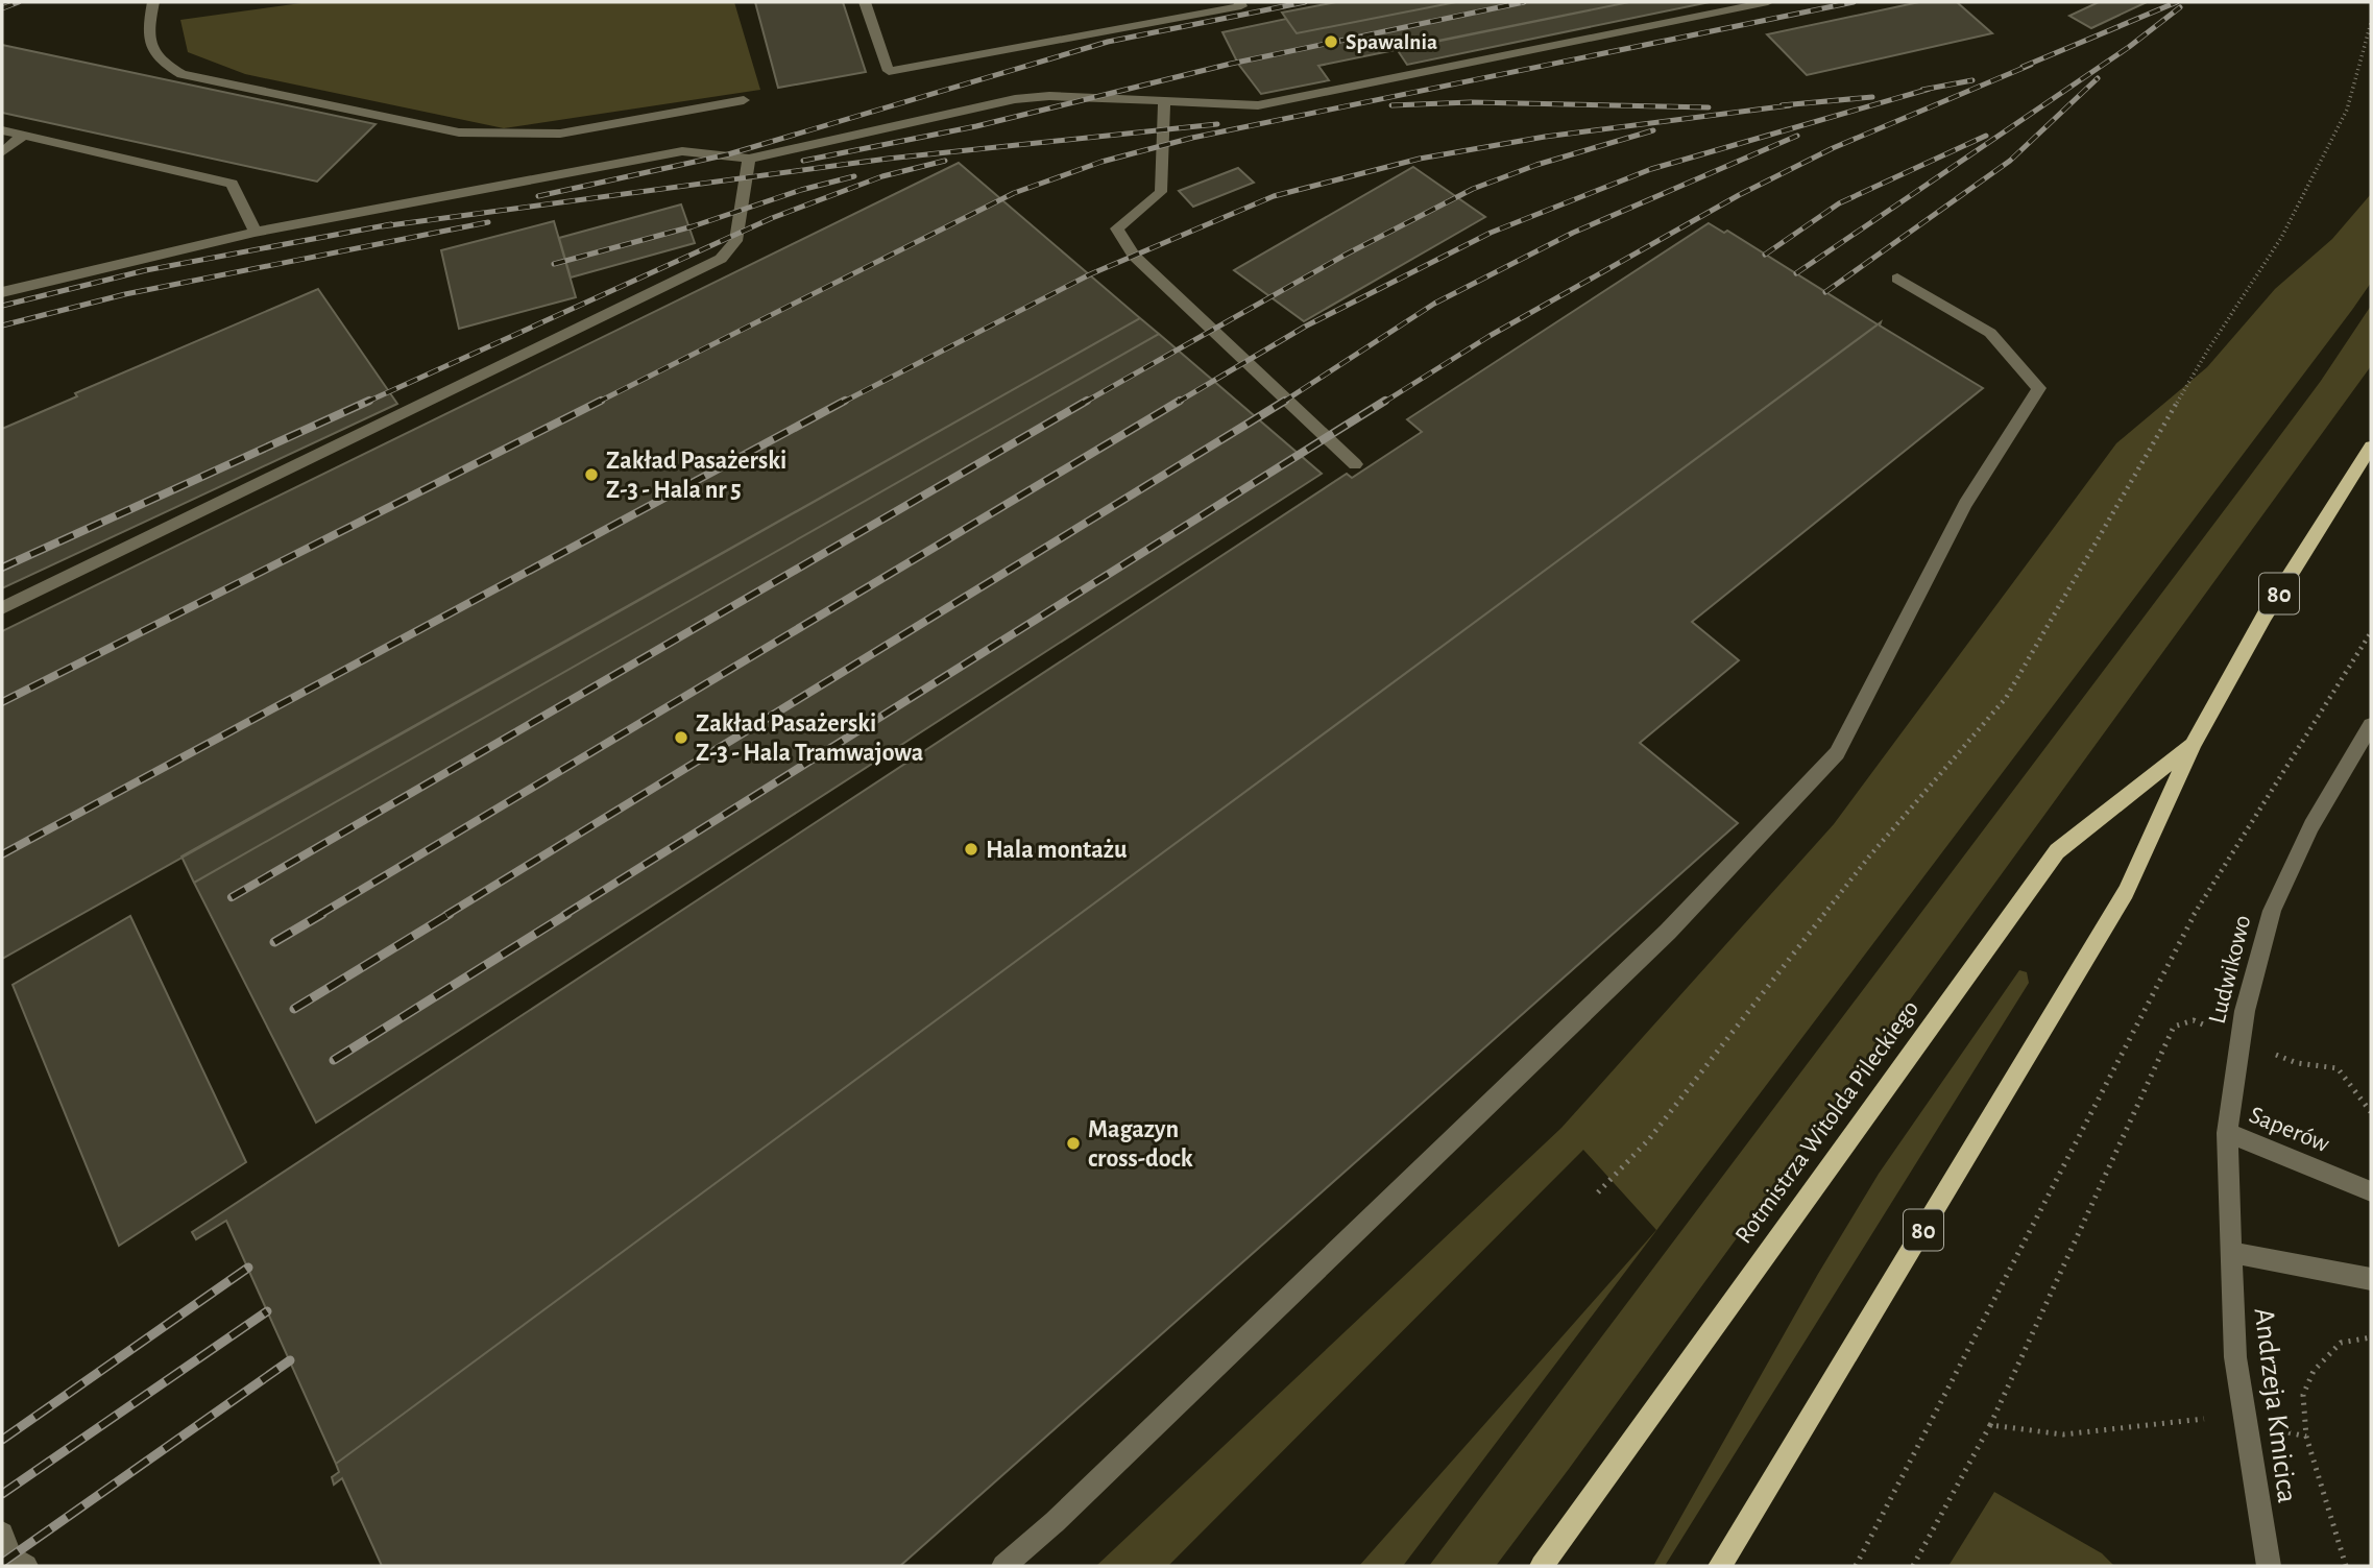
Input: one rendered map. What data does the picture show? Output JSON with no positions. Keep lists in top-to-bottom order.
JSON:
{
  "streets": {
    "main road": ["80", "Rotmistrza Witolda Pileckiego"],
    "street": ["Ludwikowo", "Saperów", "Andrzeja Kmicica"]
  },
  "crossings": [
    ["Ludwikowo", "Saperów"],
    ["Ludwikowo", "Andrzeja Kmicica"]
  ],
  "places": [
    "Spawalnia",
    "Zakład Pasażerski Z-3 - Hala nr 5",
    "Zakład Pasażerski Z-3 - Hala Tramwajowa",
    "Hala montażu",
    "Magazyn cross-dock"
  ]
}
